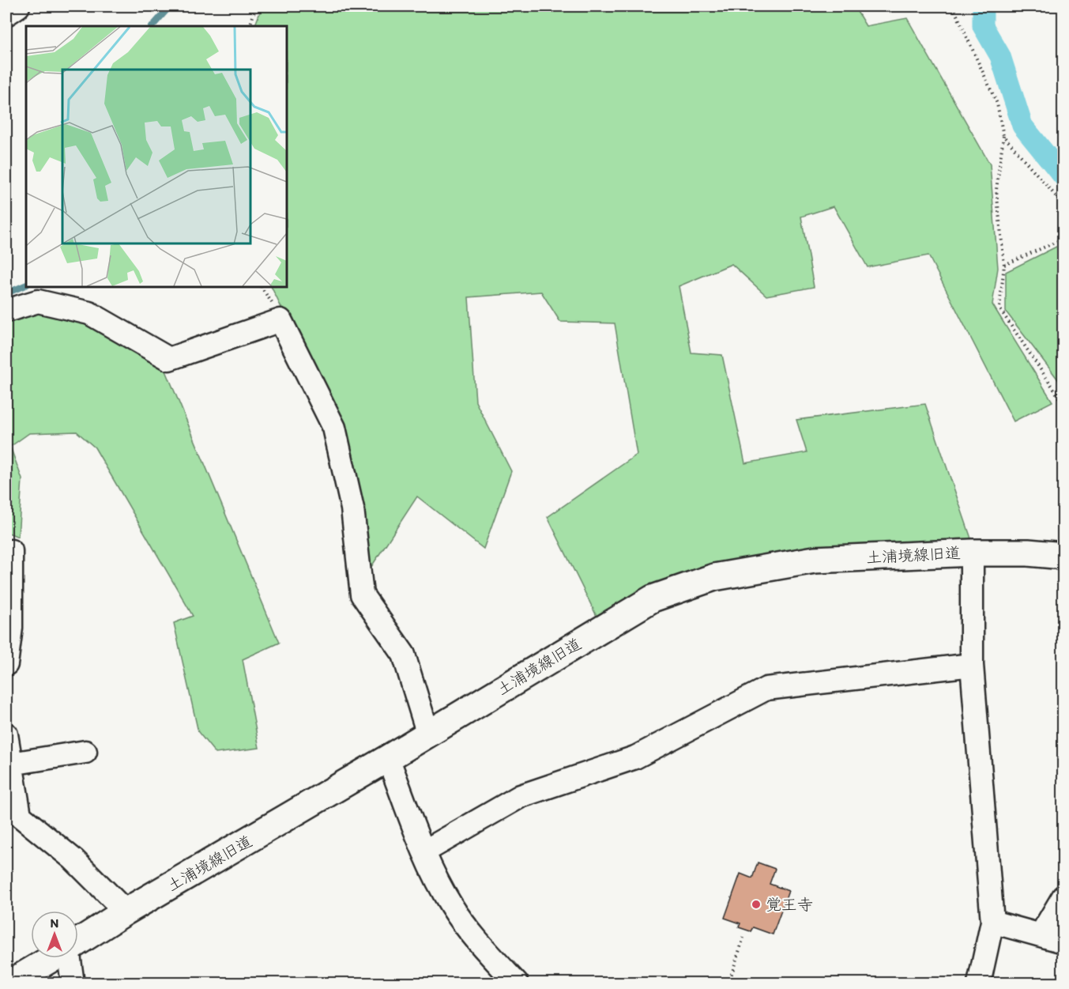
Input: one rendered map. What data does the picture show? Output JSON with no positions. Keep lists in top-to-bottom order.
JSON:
{
  "streets": {
    "street": ["土浦境線旧道"]
  },
  "places": ["覚王寺"],
  "north": "top"
}
